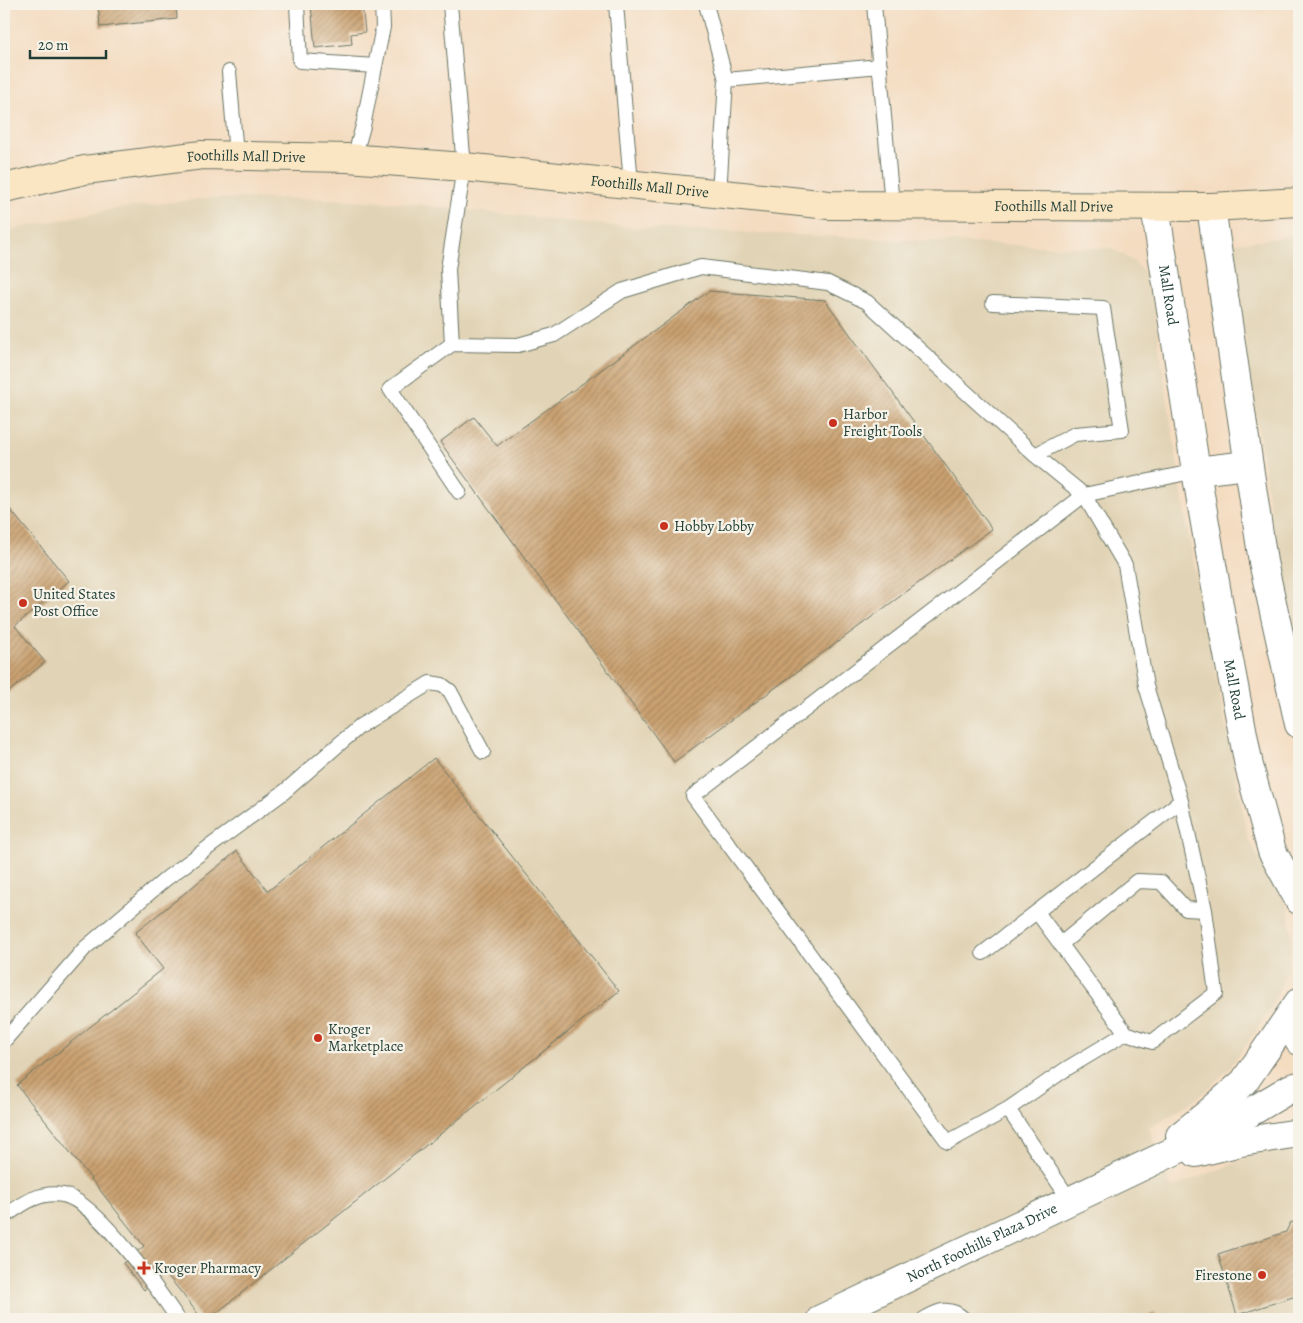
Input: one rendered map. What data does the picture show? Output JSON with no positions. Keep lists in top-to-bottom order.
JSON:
{
  "streets": {
    "main road": ["Foothills Mall Drive"],
    "street": ["Mall Road", "North Foothills Plaza Drive"]
  },
  "crossings": [
    ["Foothills Mall Drive", "Mall Road"]
  ],
  "places": {
    "other": [
      "Harbor Freight Tools",
      "Hobby Lobby",
      "United States Post Office",
      "Kroger Marketplace",
      "Firestone"
    ],
    "health": ["Kroger Pharmacy"]
  },
  "scale_bar": "20 m"
}
